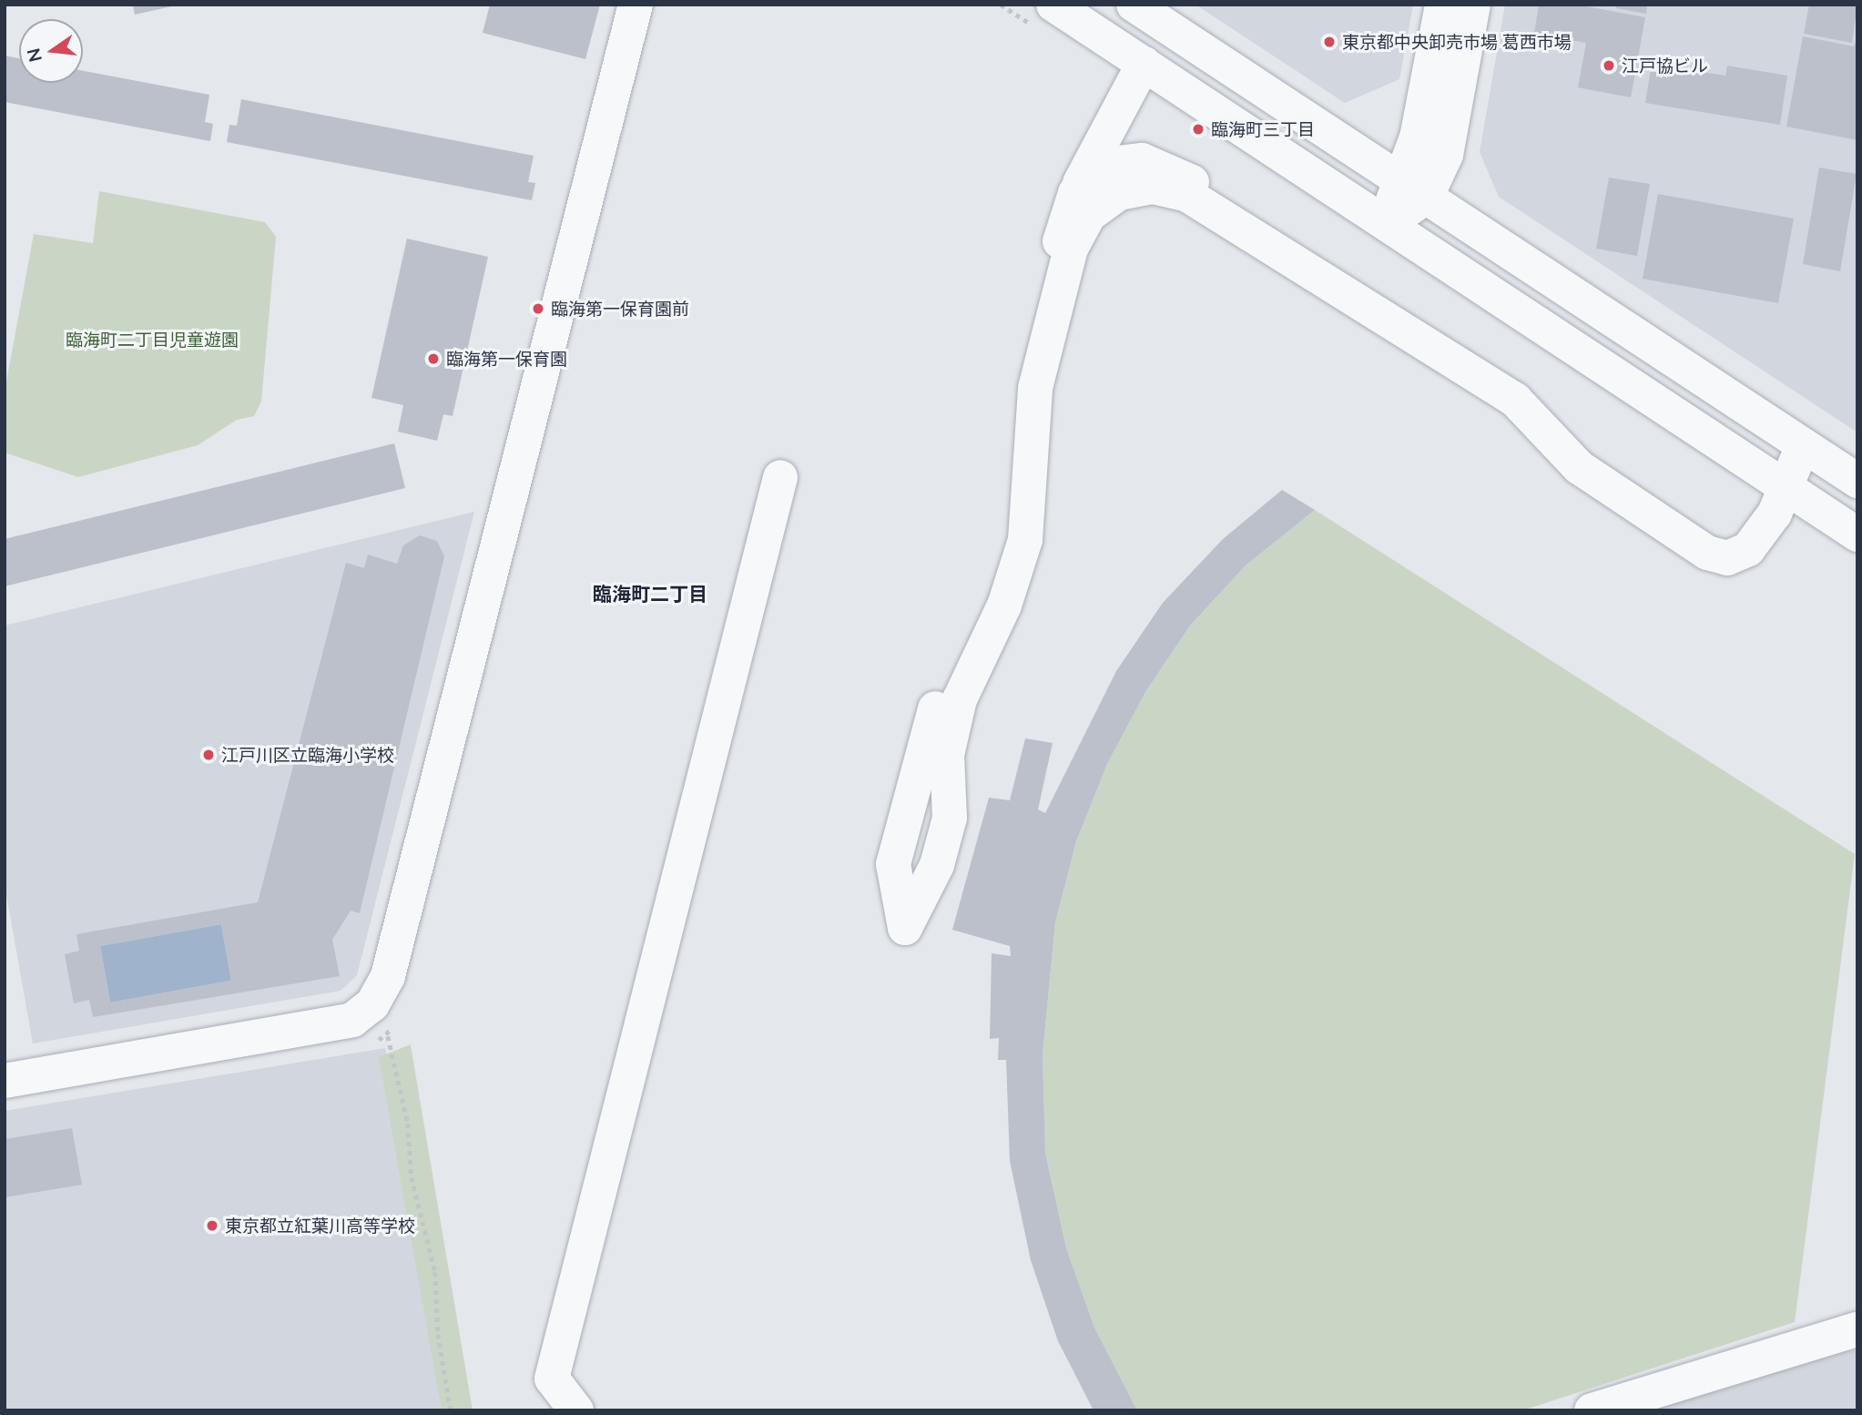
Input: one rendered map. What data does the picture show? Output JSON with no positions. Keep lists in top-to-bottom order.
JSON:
{
  "districts": ["臨海町二丁目"],
  "parks": ["臨海町二丁目児童遊園"],
  "places": [
    "東京都中央卸売市場 葛西市場",
    "江戸協ビル",
    "臨海町三丁目",
    "臨海第一保育園前",
    "臨海第一保育園",
    "江戸川区立臨海小学校",
    "東京都立紅葉川高等学校"
  ],
  "north": "left"
}
